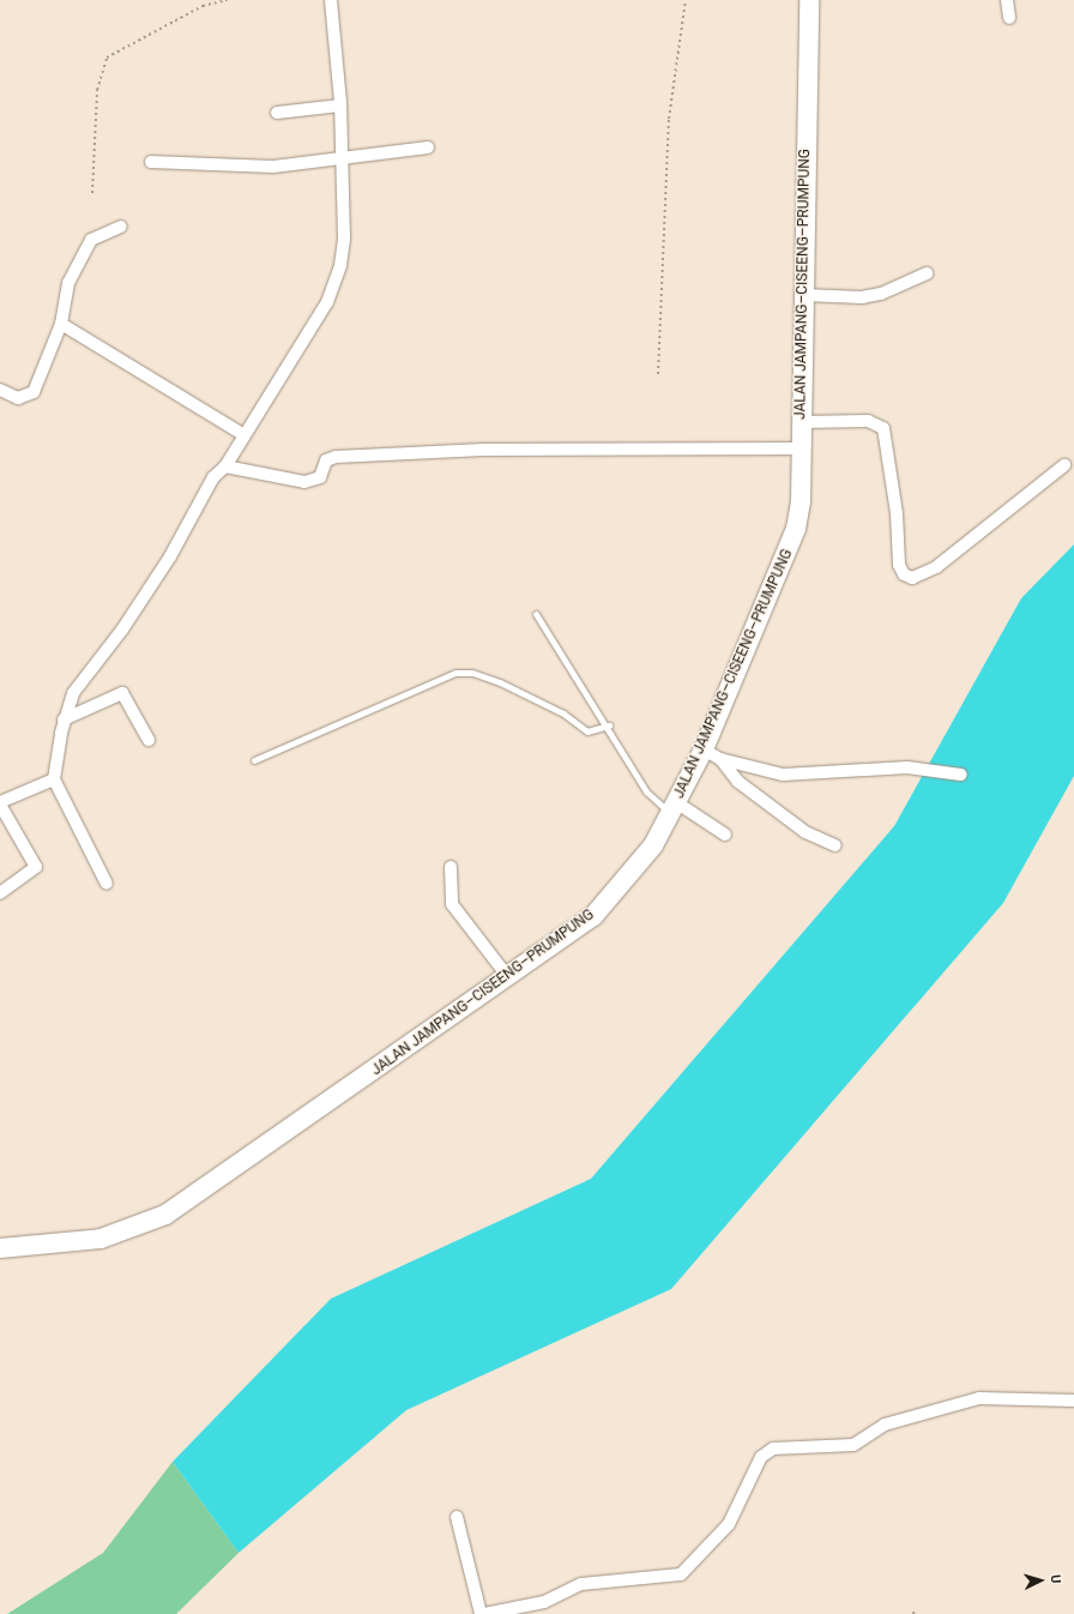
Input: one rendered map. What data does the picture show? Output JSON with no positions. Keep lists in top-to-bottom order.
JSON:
{
  "streets": {
    "main road": ["JALAN JAMPANG–CISEENG–PRUMPUNG"]
  },
  "north": "right"
}
